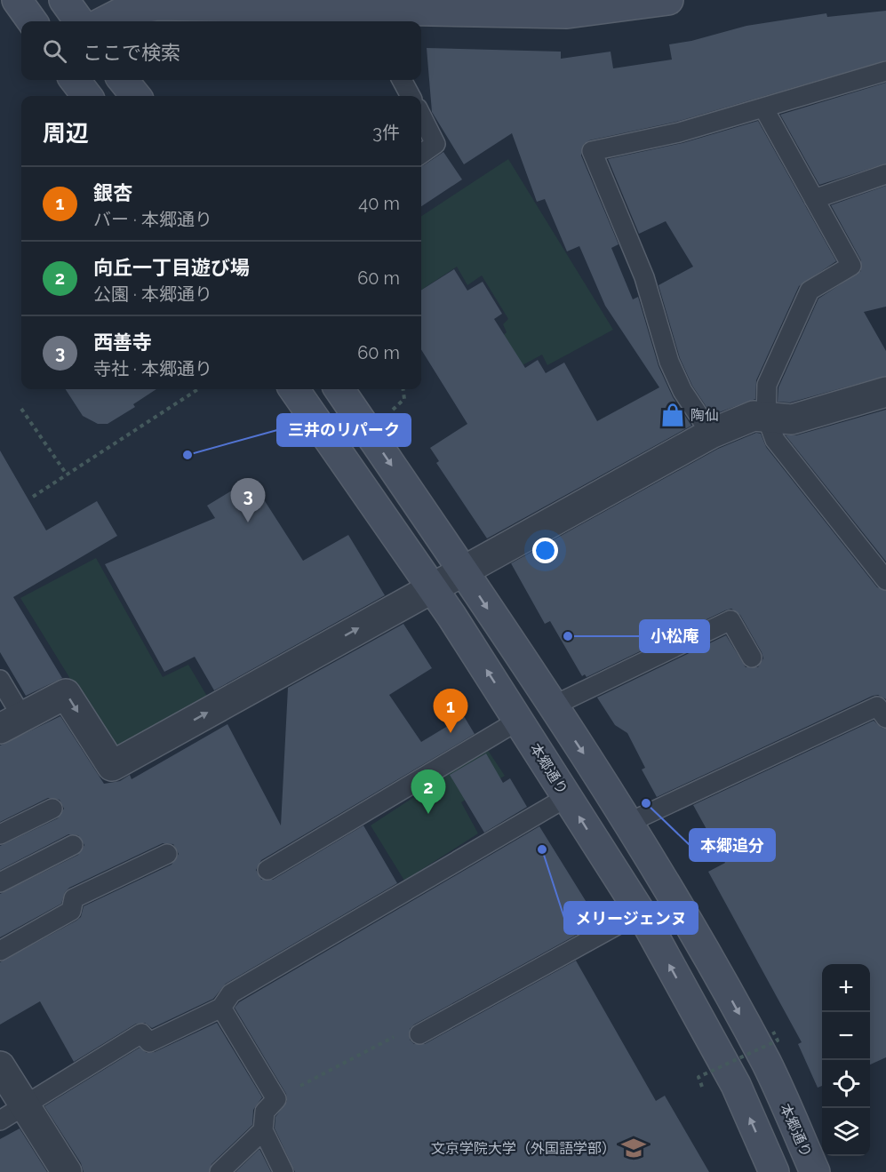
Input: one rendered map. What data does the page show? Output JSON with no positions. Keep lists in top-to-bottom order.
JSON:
{
  "streets": {
    "main road": ["本郷通り"]
  },
  "places": {
    "shop": ["陶仙"],
    "other": [
      "三井のリパーク",
      "小松庵",
      "本郷追分",
      "メリージェンヌ"
    ],
    "school or university": ["文京学院大学（外国語学部）"]
  },
  "page": {
    "search": "ここで検索",
    "heading": ["周辺", "3件"],
    "list": [
      {
        "mark": "1",
        "name": "銀杏",
        "note": "バー · 本郷通り",
        "value": "40 m"
      },
      {
        "mark": "2",
        "name": "向丘一丁目遊び場",
        "note": "公園 · 本郷通り",
        "value": "60 m"
      },
      {
        "mark": "3",
        "name": "西善寺",
        "note": "寺社 · 本郷通り",
        "value": "60 m"
      }
    ],
    "pins": ["3", "1", "2"],
    "map_buttons": ["+", "−"]
  }
}
